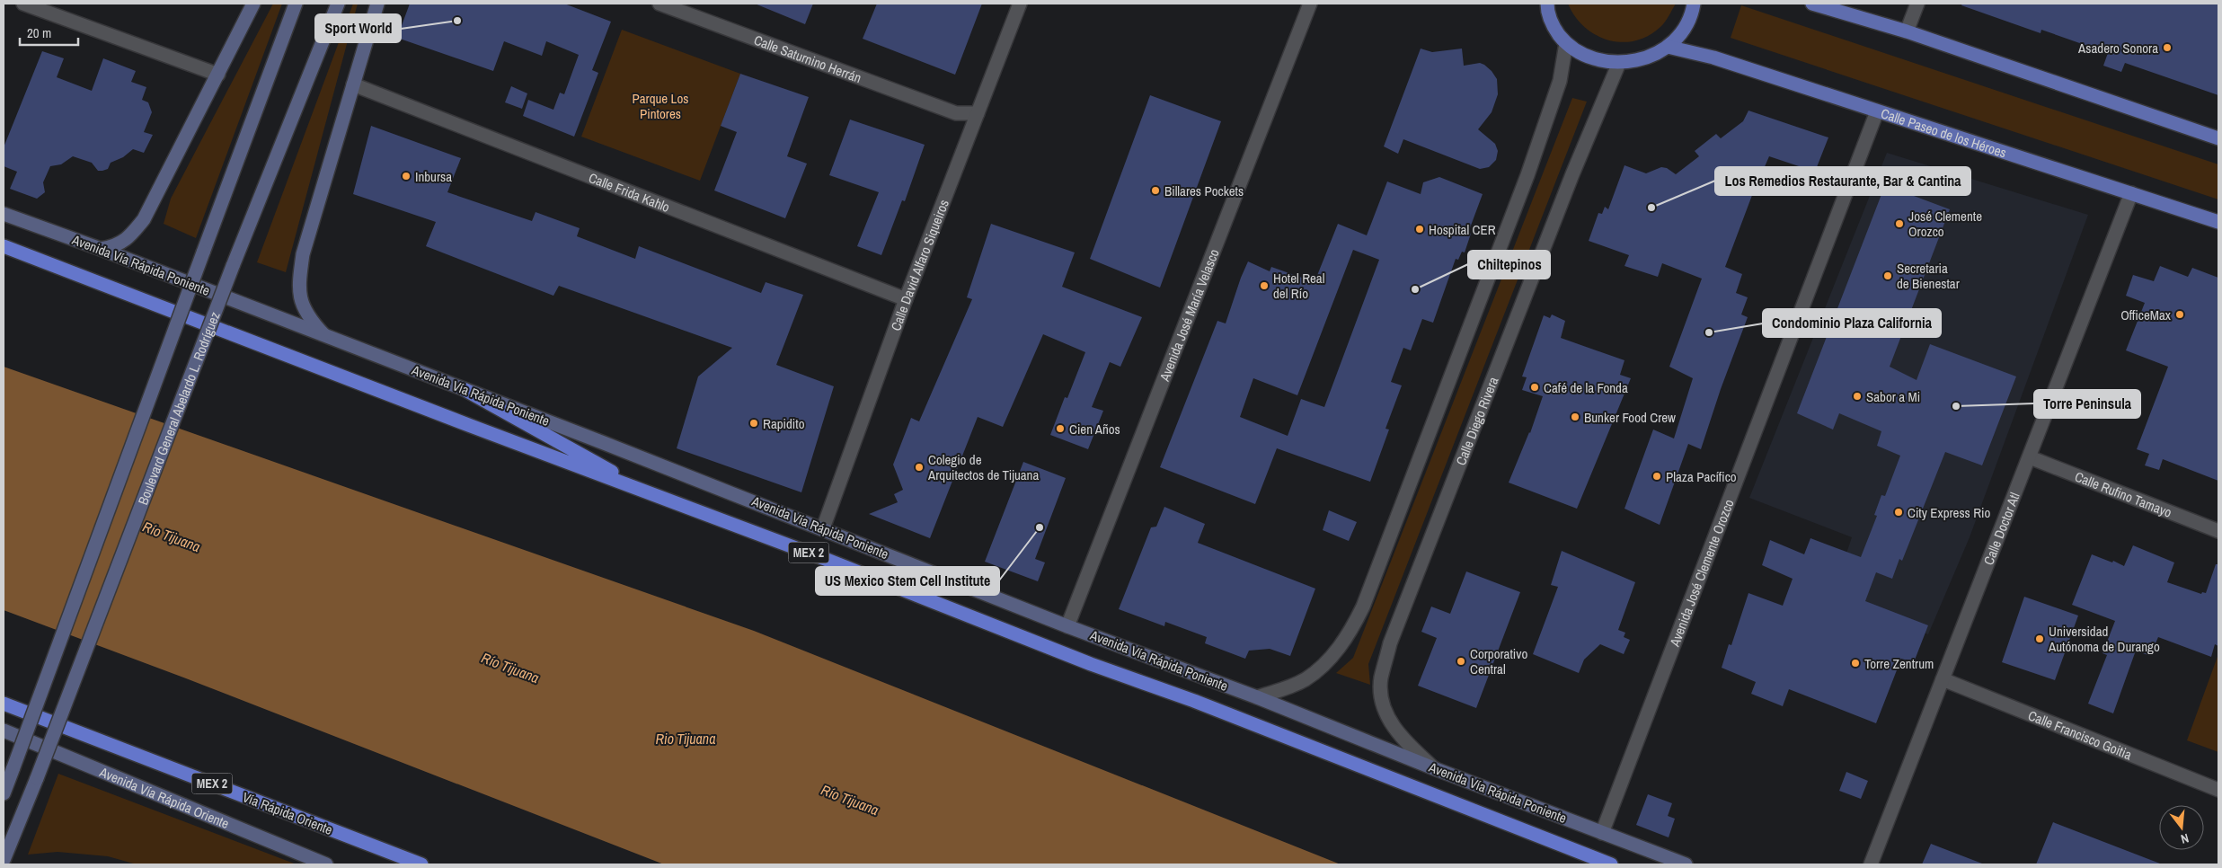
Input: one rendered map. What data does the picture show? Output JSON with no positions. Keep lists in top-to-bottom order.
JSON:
{
  "streets": {
    "highway": ["Avenida Vía Rápida Poniente", "MEX 2", "Vía Rápida Oriente"],
    "main road": ["Calle Paseo de los Héroes", "Boulevard General Abelardo L. Rodríguez", "Avenida Vía Rápida Oriente"],
    "street": [
      "Calle Saturnino Herrán",
      "Calle Frida Kahlo",
      "Calle David Alfaro Siqueiros",
      "Avenida José María Velasco",
      "Calle Diego Rivera",
      "Calle Rufino Tamayo",
      "Calle Doctor Atl",
      "Avenida José Clemente Orozco",
      "Calle Francisco Goitia"
    ]
  },
  "crossings": [
    ["Calle Saturnino Herrán", "Calle David Alfaro Siqueiros"],
    ["Calle Paseo de los Héroes", "Calle Doctor Atl"],
    ["Calle Paseo de los Héroes", "Avenida José Clemente Orozco"],
    ["Calle Frida Kahlo", "Calle David Alfaro Siqueiros"],
    ["Avenida Vía Rápida Poniente", "Calle David Alfaro Siqueiros"],
    ["Avenida Vía Rápida Poniente", "Avenida José María Velasco"],
    ["Avenida Vía Rápida Poniente", "Calle Diego Rivera"],
    ["Avenida Vía Rápida Poniente", "Avenida José Clemente Orozco"],
    ["Calle Rufino Tamayo", "Calle Doctor Atl"],
    ["Calle Doctor Atl", "Calle Francisco Goitia"]
  ],
  "water": ["Río Tijuana", "Rio Tijuana"],
  "parks": ["Parque Los Pintores"],
  "places": [
    "Sport World",
    "Asadero Sonora",
    "Inbursa",
    "Billares Pockets",
    "Los Remedios Restaurante, Bar & Cantina",
    "José Clemente Orozco",
    "Hospital CER",
    "Secretaria de Bienestar",
    "Hotel Real del Río",
    "Chiltepinos",
    "OfficeMax",
    "Condominio Plaza California",
    "Café de la Fonda",
    "Sabor a Mi",
    "Torre Peninsula",
    "Bunker Food Crew",
    "Rapidito",
    "Cien Años",
    "Colegio de Arquitectos de Tijuana",
    "Plaza Pacífico",
    "City Express Rio",
    "US Mexico Stem Cell Institute",
    "Universidad Autónoma de Durango",
    "Corporativo Central",
    "Torre Zentrum"
  ],
  "scale_bar": "20 m",
  "north": "bottom"
}
